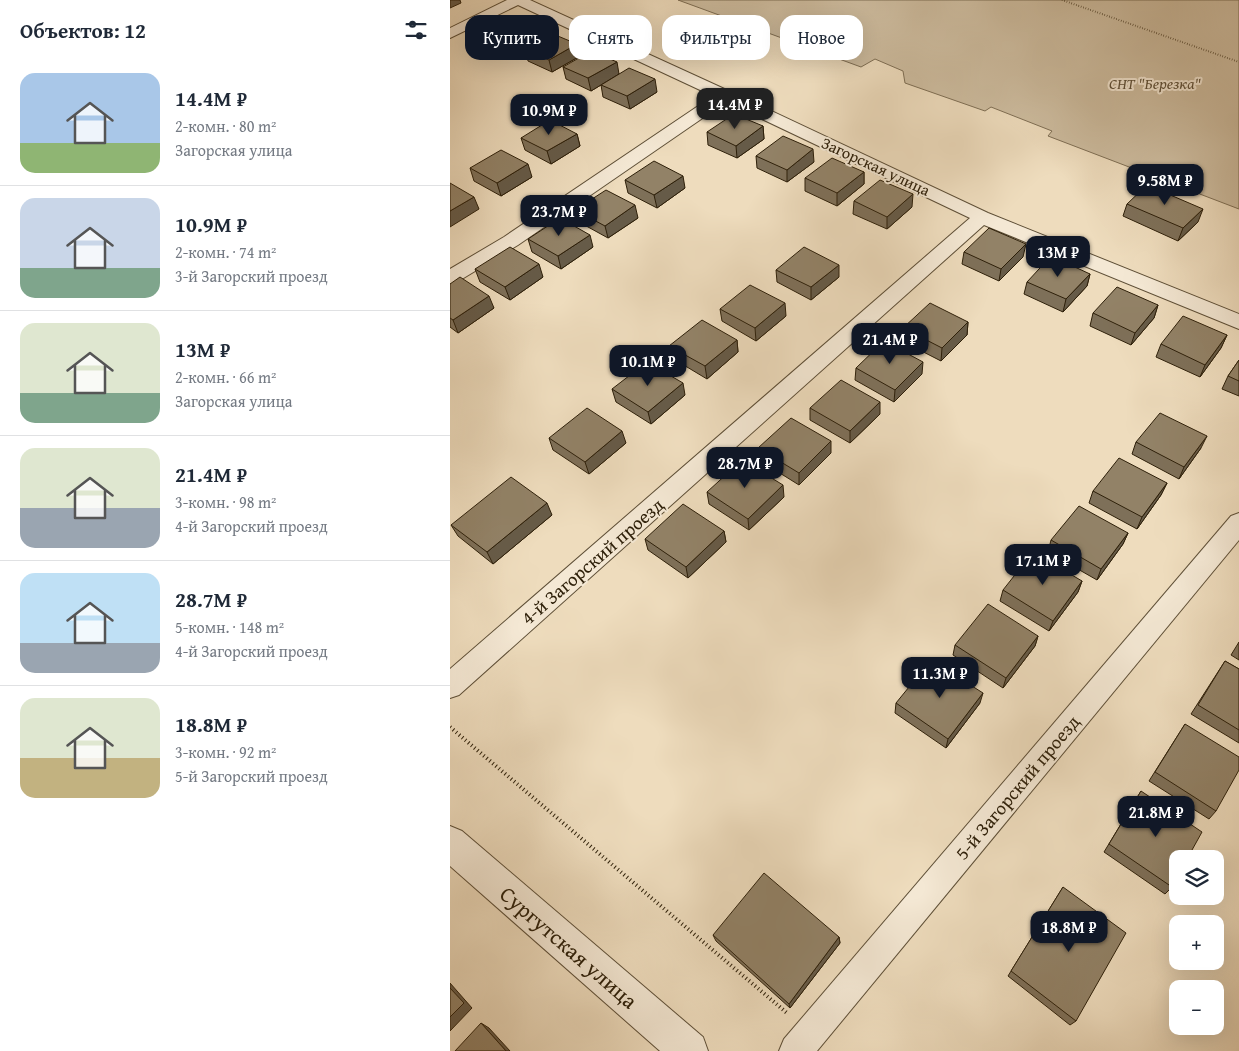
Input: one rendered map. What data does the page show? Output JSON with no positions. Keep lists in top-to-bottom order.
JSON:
{
  "streets": {
    "street": [
      "Загорская улица",
      "4-й Загорский проезд",
      "5-й Загорский проезд",
      "Сургутская улица"
    ]
  },
  "crossings": [
    ["Загорская улица", "4-й Загорский проезд"]
  ],
  "parks": ["СНТ \"Березка\""],
  "page": {
    "heading": "Объектов: 12",
    "chip": [
      "Купить",
      "Снять",
      "Фильтры",
      "Новое"
    ],
    "list": [
      {
        "name": "14.4M ₽",
        "note": "2-комн. · 80 m² · Загорская улица"
      },
      {
        "name": "10.9M ₽",
        "note": "2-комн. · 74 m² · 3-й Загорский проезд"
      },
      {
        "name": "13M ₽",
        "note": "2-комн. · 66 m² · Загорская улица"
      },
      {
        "name": "21.4M ₽",
        "note": "3-комн. · 98 m² · 4-й Загорский проезд"
      },
      {
        "name": "28.7M ₽",
        "note": "5-комн. · 148 m² · 4-й Загорский проезд"
      },
      {
        "name": "18.8M ₽",
        "note": "3-комн. · 92 m² · 5-й Загорский проезд"
      }
    ],
    "price": [
      "14.4M ₽",
      "10.9M ₽",
      "9.58M ₽",
      "23.7M ₽",
      "13M ₽",
      "21.4M ₽",
      "10.1M ₽",
      "28.7M ₽",
      "17.1M ₽",
      "11.3M ₽",
      "21.8M ₽",
      "18.8M ₽"
    ],
    "map_buttons": ["+", "−"]
  }
}
